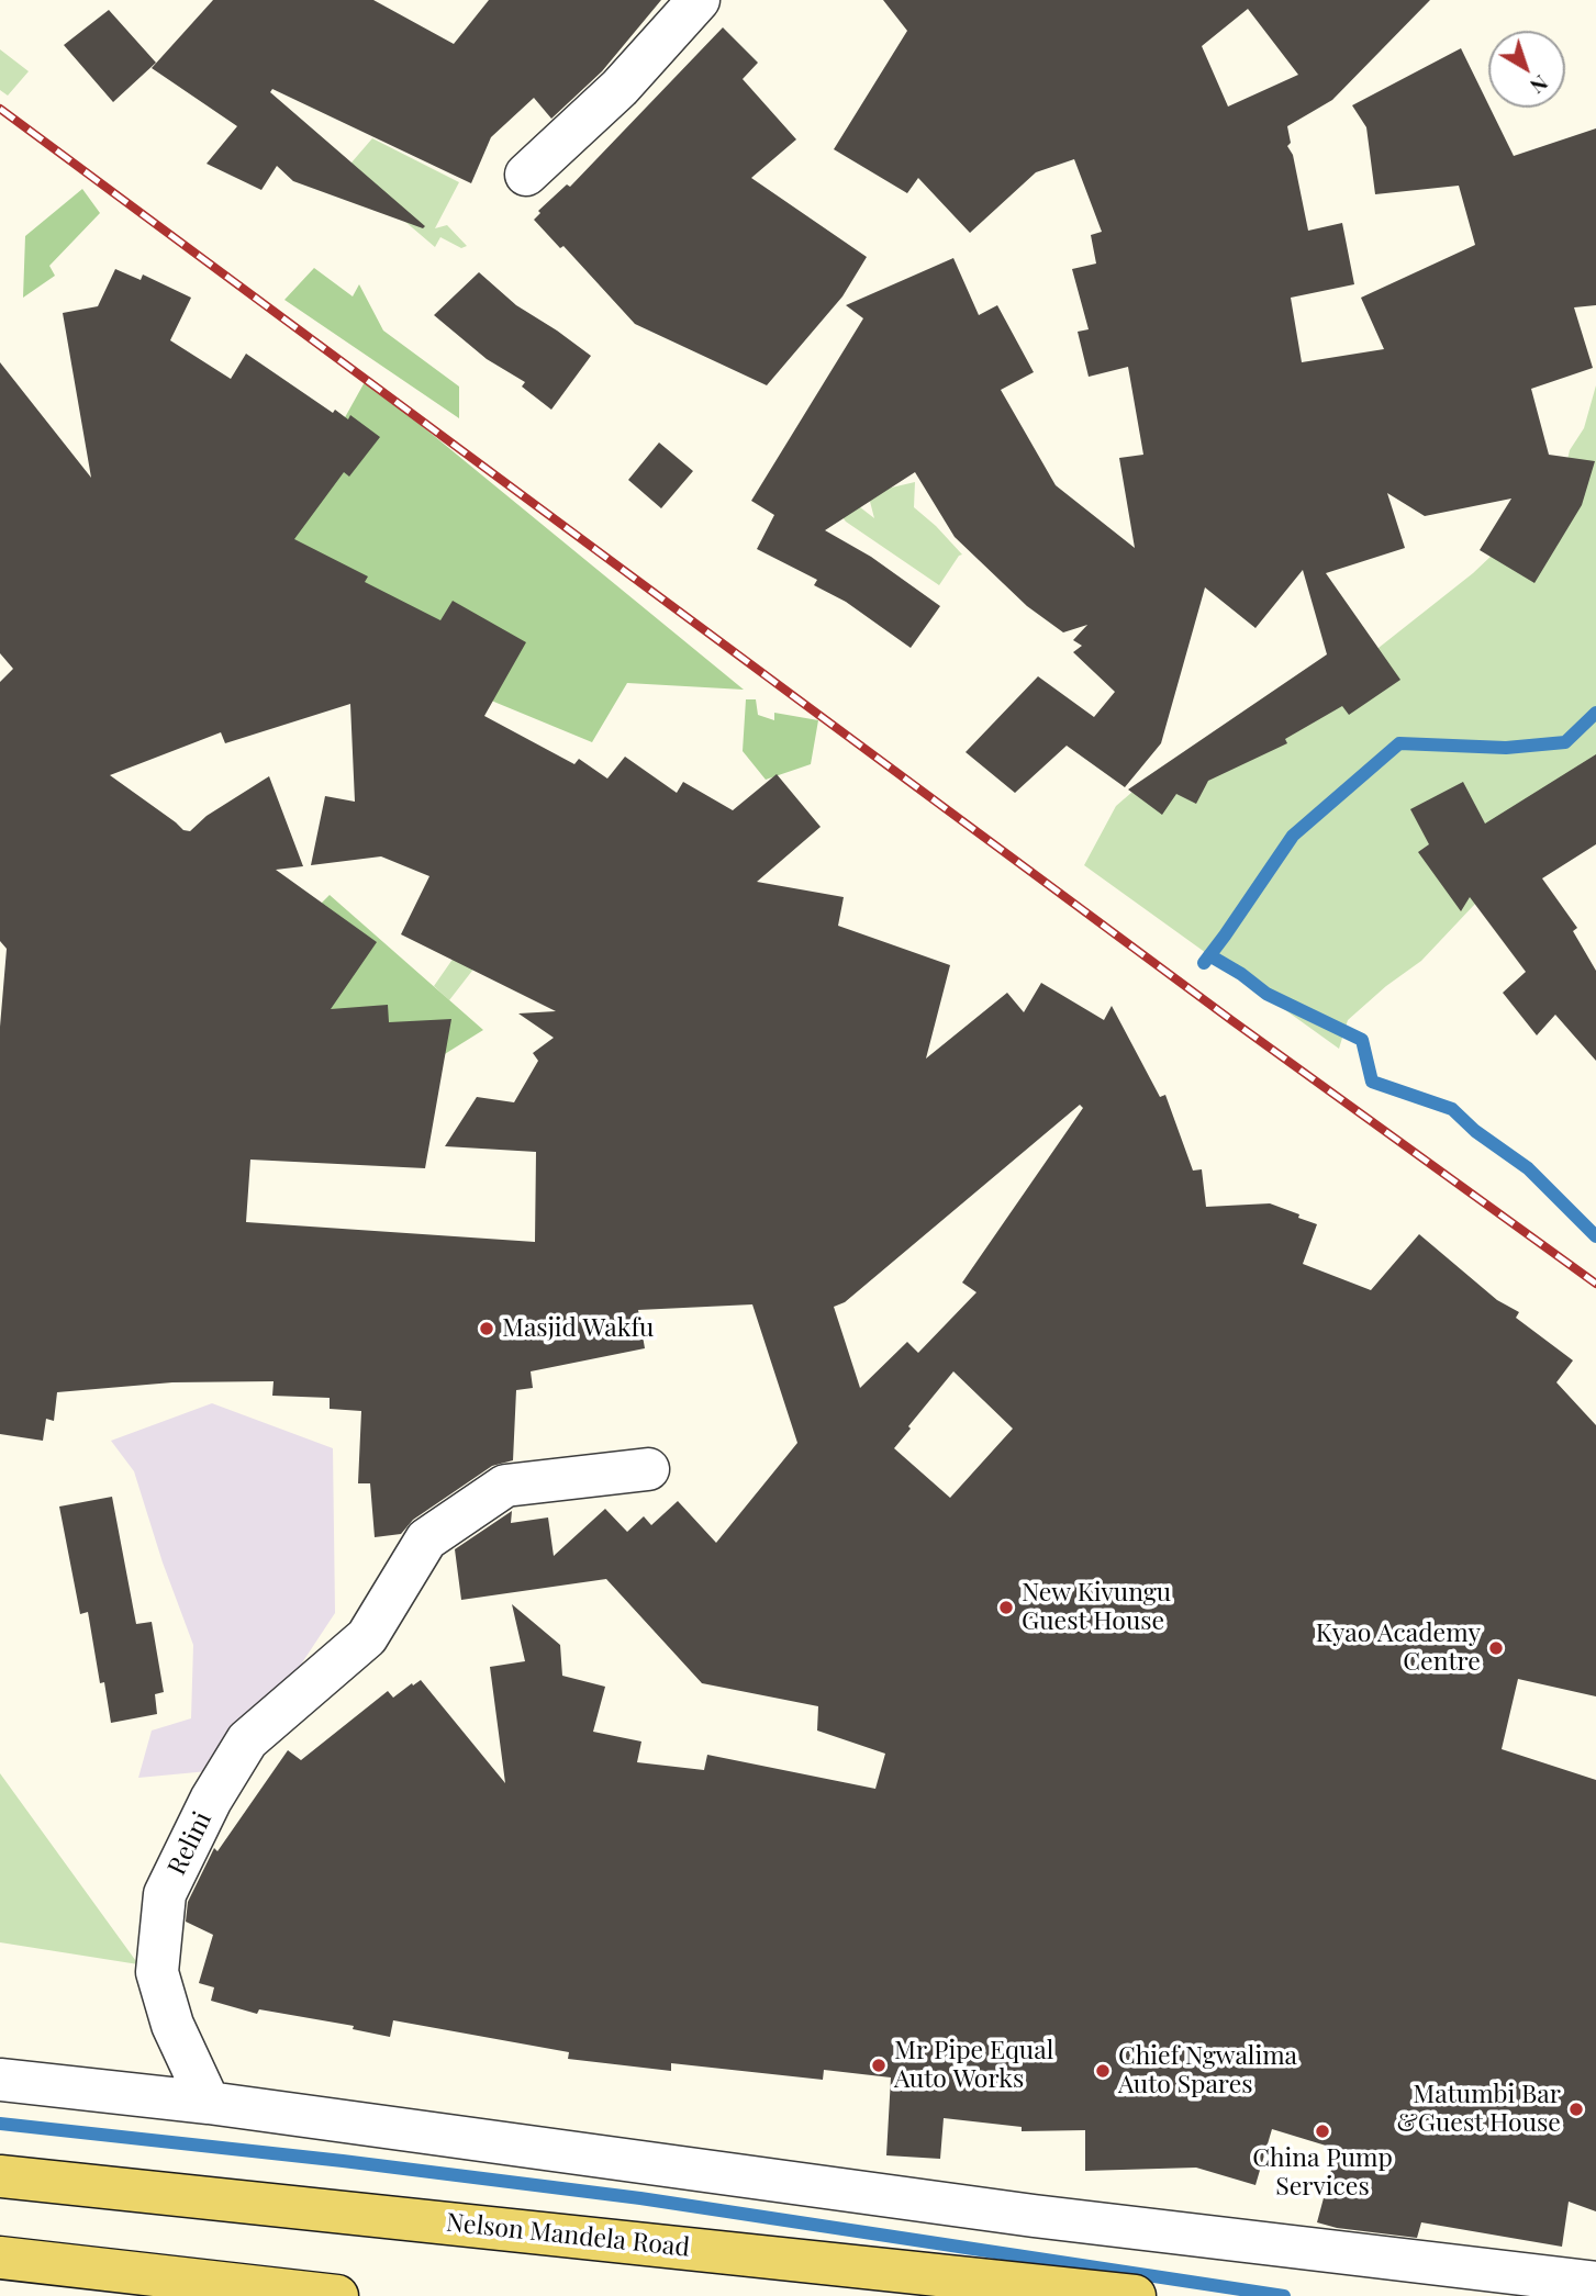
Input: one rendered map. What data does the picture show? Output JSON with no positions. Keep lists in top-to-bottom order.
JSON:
{
  "streets": {
    "main road": ["Nelson Mandela Road"],
    "street": ["Relini"]
  },
  "places": [
    "Masjid Wakfu",
    "New Kivungu Guest House",
    "Kyao Academy Centre",
    "Mr Pipe Equal Auto Works",
    "Chief Ngwalima Auto Spares",
    "Matumbi Bar &Guest House",
    "China Pump Services"
  ],
  "north": "bottom right"
}
